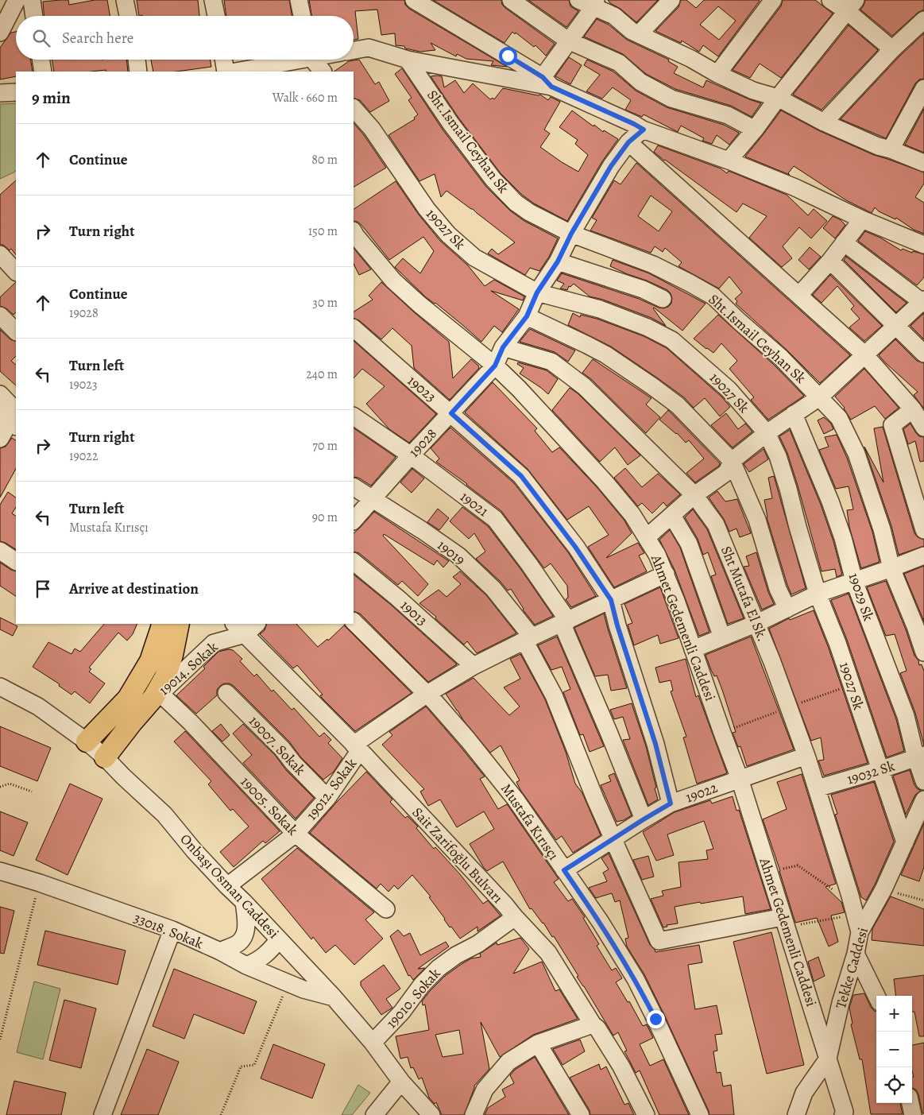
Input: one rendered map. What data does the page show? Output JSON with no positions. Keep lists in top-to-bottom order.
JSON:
{
  "streets": {
    "street": [
      "Sht.Ismail Ceyhan Sk",
      "19027 Sk",
      "19023",
      "19028",
      "19021",
      "19019",
      "Sht Mutafa El Sk.",
      "19029 Sk",
      "19013",
      "Ahmet Gedemenli Caddesi",
      "19014. Sokak",
      "19007. Sokak",
      "19032 Sk",
      "19012. Sokak",
      "19022",
      "19005. Sokak",
      "Mustafa Kırısçı",
      "Sait Zarifoğlu Bulvarı",
      "Onbaşı Osman Caddesi",
      "33018. Sokak",
      "Tekke Caddesi",
      "19010. Sokak"
    ]
  },
  "crossings": [
    ["Sht.Ismail Ceyhan Sk", "19028"],
    ["19027 Sk", "19028"],
    ["19027 Sk", "19032 Sk"],
    ["19027 Sk", "Tekke Caddesi"],
    ["19023", "19028"],
    ["19023", "19022"],
    ["19028", "19021"],
    ["19028", "19019"],
    ["19028", "Sht Mutafa El Sk."],
    ["19028", "Ahmet Gedemenli Caddesi"],
    ["19021", "19022"],
    ["19019", "Ahmet Gedemenli Caddesi"],
    ["19019", "19022"],
    ["Sht Mutafa El Sk.", "19032 Sk"],
    ["Sht Mutafa El Sk.", "19022"],
    ["Sht Mutafa El Sk.", "Tekke Caddesi"],
    ["19029 Sk", "19032 Sk"],
    ["Ahmet Gedemenli Caddesi", "19022"],
    ["Ahmet Gedemenli Caddesi", "Tekke Caddesi"],
    ["19014. Sokak", "19005. Sokak"],
    ["19014. Sokak", "Sait Zarifoğlu Bulvarı"],
    ["19007. Sokak", "19012. Sokak"],
    ["19012. Sokak", "19005. Sokak"],
    ["19012. Sokak", "Sait Zarifoğlu Bulvarı"],
    ["19012. Sokak", "Onbaşı Osman Caddesi"],
    ["19022", "Mustafa Kırısçı"],
    ["Sait Zarifoğlu Bulvarı", "19010. Sokak"],
    ["Onbaşı Osman Caddesi", "33018. Sokak"],
    ["Onbaşı Osman Caddesi", "19010. Sokak"]
  ],
  "page": {
    "search": "Search here",
    "heading": ["9 min", "Walk · 660 m"],
    "list": [
      ["Continue", "80 m"],
      ["Turn right", "150 m"],
      ["Continue", "19028", "30 m"],
      ["Turn left", "19023", "240 m"],
      ["Turn right", "19022", "70 m"],
      ["Turn left", "Mustafa Kırısçı", "90 m"],
      "Arrive at destination"
    ],
    "map_buttons": ["+", "−"]
  }
}
